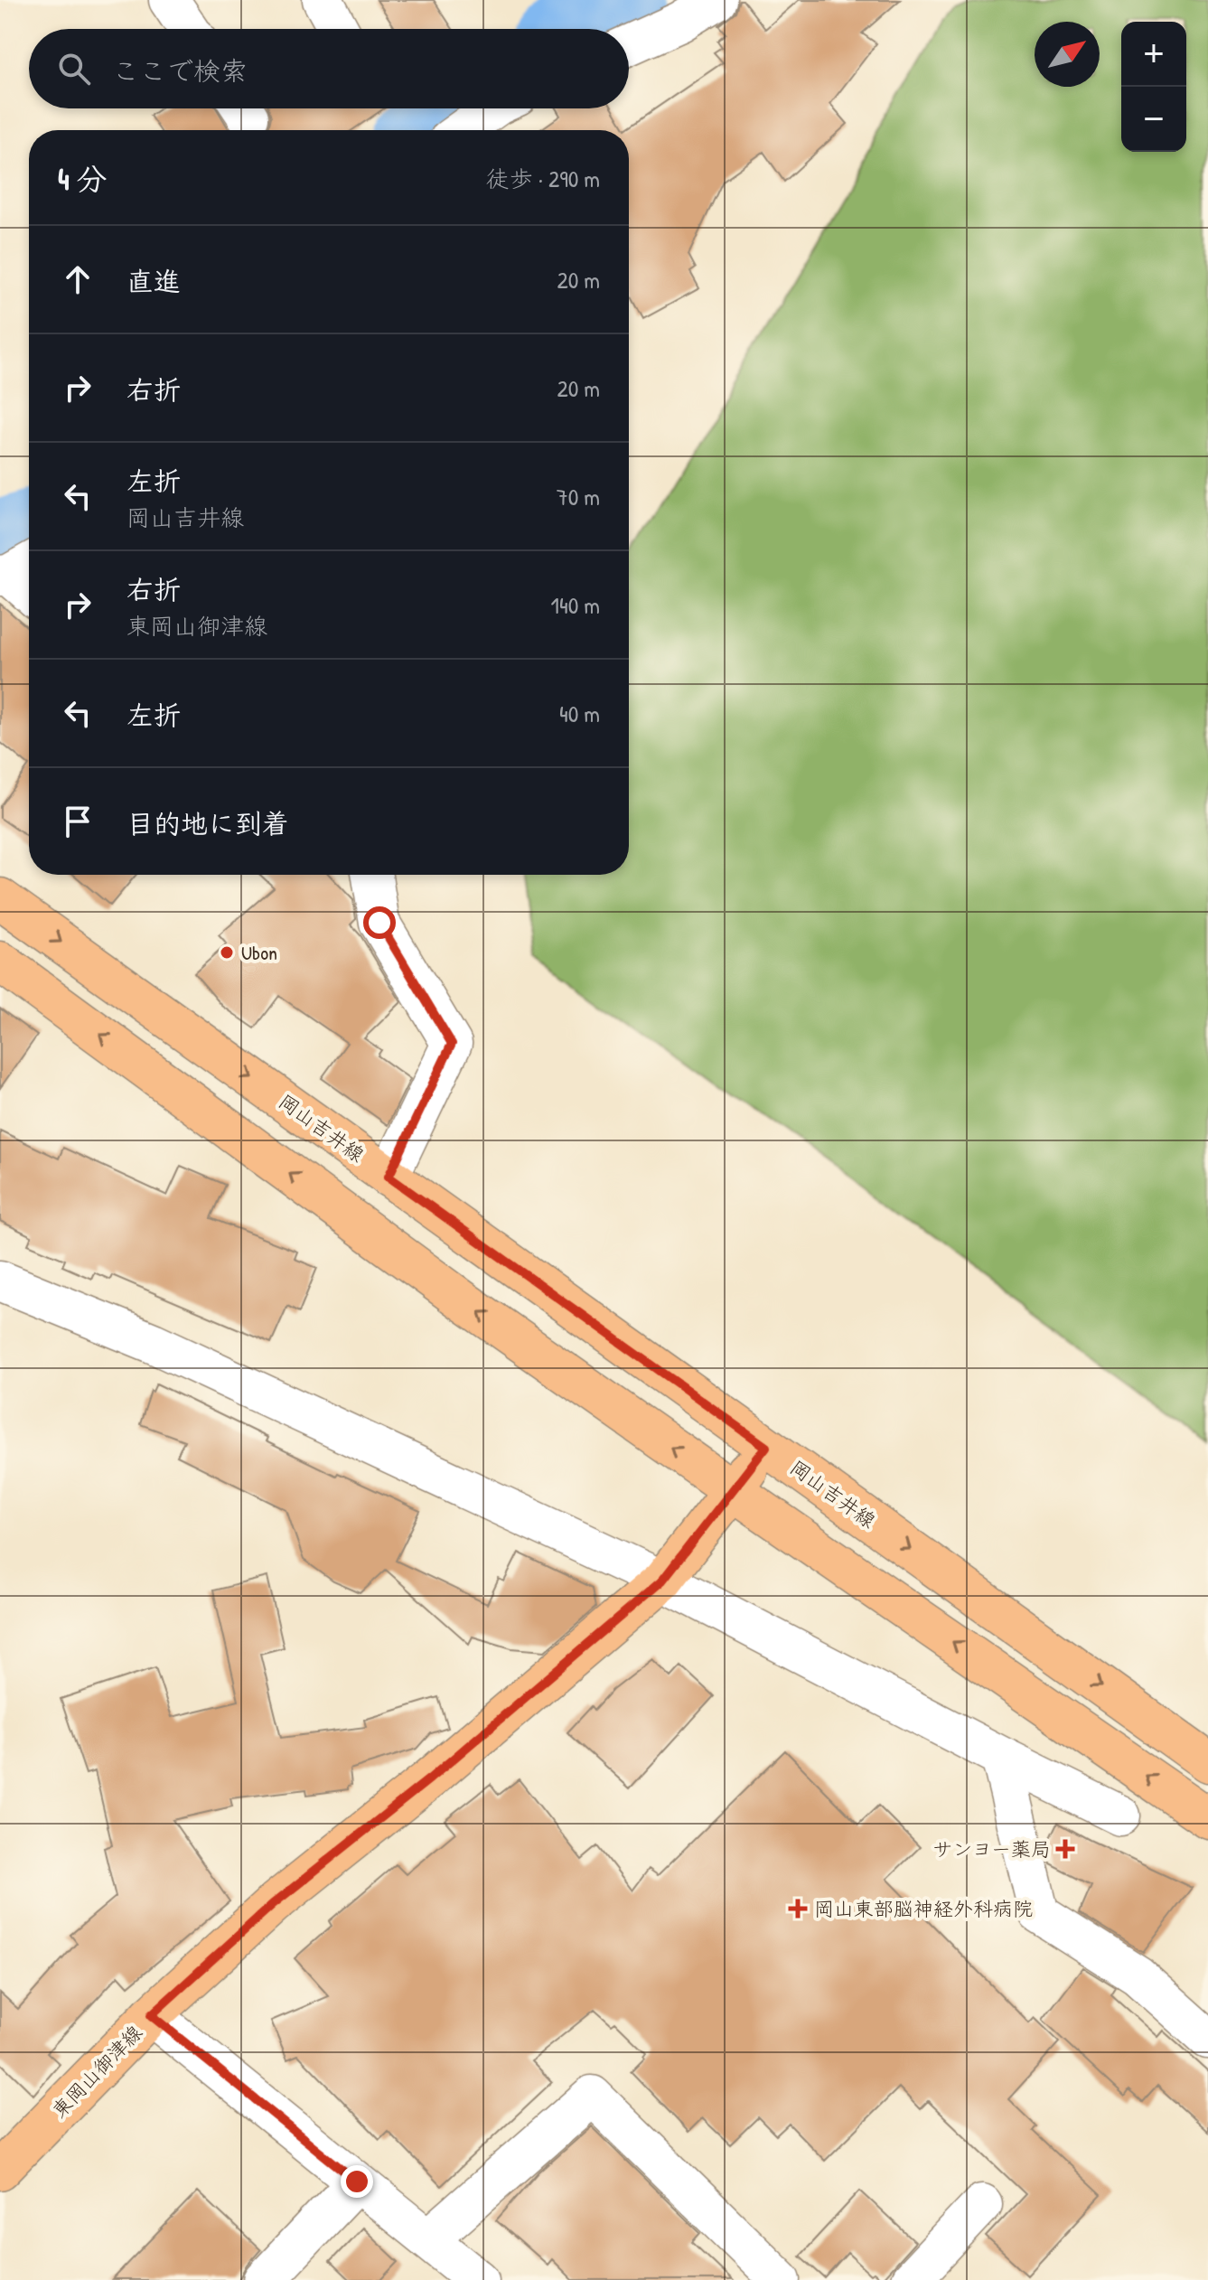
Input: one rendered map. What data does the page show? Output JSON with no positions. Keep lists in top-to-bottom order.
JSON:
{
  "streets": {
    "main road": ["岡山吉井線", "東岡山御津線"]
  },
  "crossings": [
    ["岡山吉井線", "東岡山御津線"]
  ],
  "places": {
    "other": ["Ubon"],
    "health": ["サンヨー薬局", "岡山東部脳神経外科病院"]
  },
  "north": "top right",
  "page": {
    "map_buttons": ["+", "−"],
    "search": "ここで検索",
    "heading": ["4 分", "徒歩 · 290 m"],
    "list": [
      ["直進", "20 m"],
      ["右折", "20 m"],
      ["左折", "岡山吉井線", "70 m"],
      ["右折", "東岡山御津線", "140 m"],
      ["左折", "40 m"],
      "目的地に到着"
    ]
  }
}
